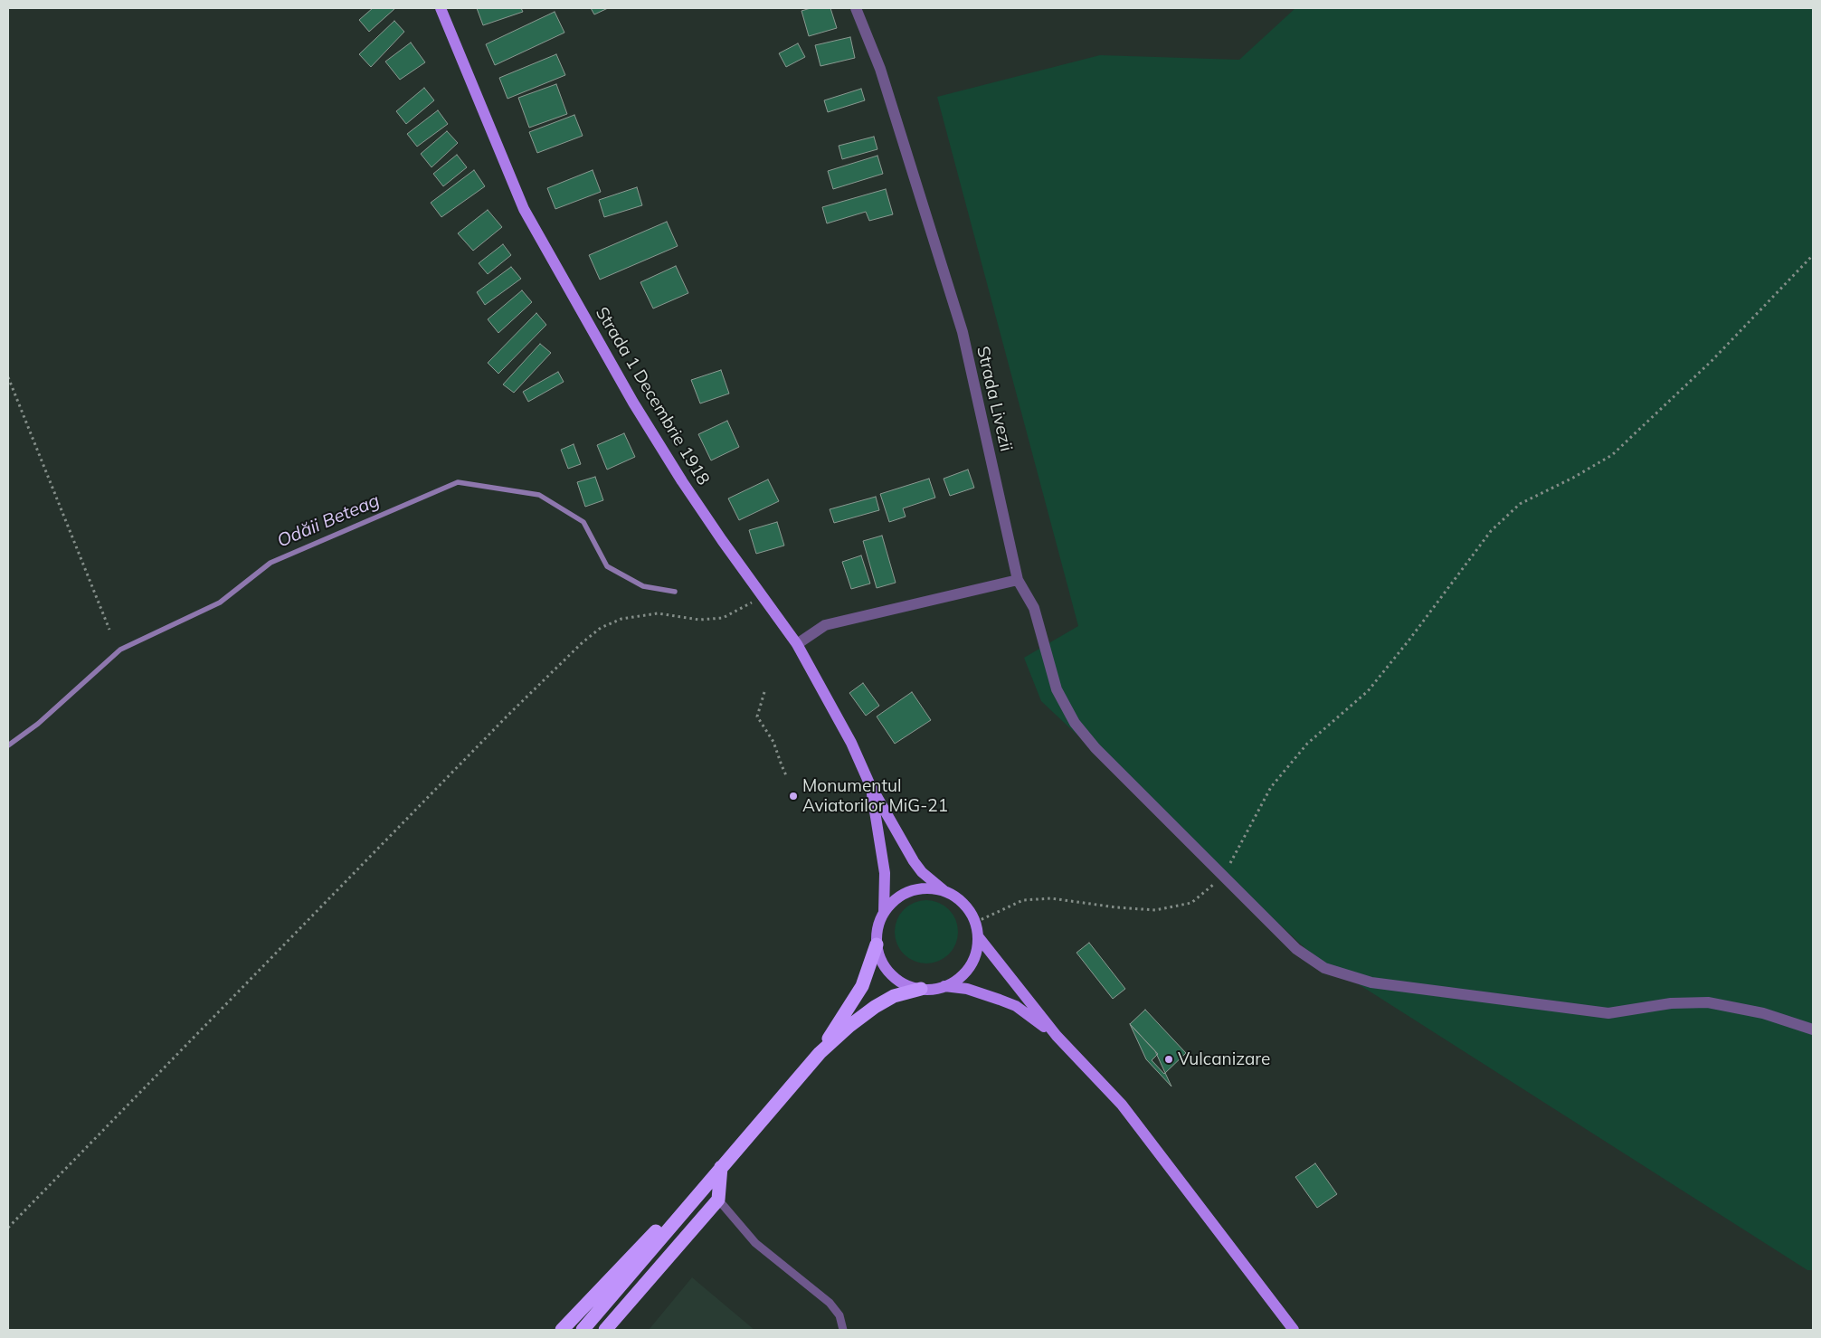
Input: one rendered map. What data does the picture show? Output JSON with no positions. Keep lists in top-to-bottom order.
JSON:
{
  "streets": {
    "main road": ["Strada 1 Decembrie 1918"],
    "street": ["Strada Livezii"]
  },
  "water": ["Odăii Beteag"],
  "places": ["Monumentul Aviatorilor MiG-21", "Vulcanizare"]
}
